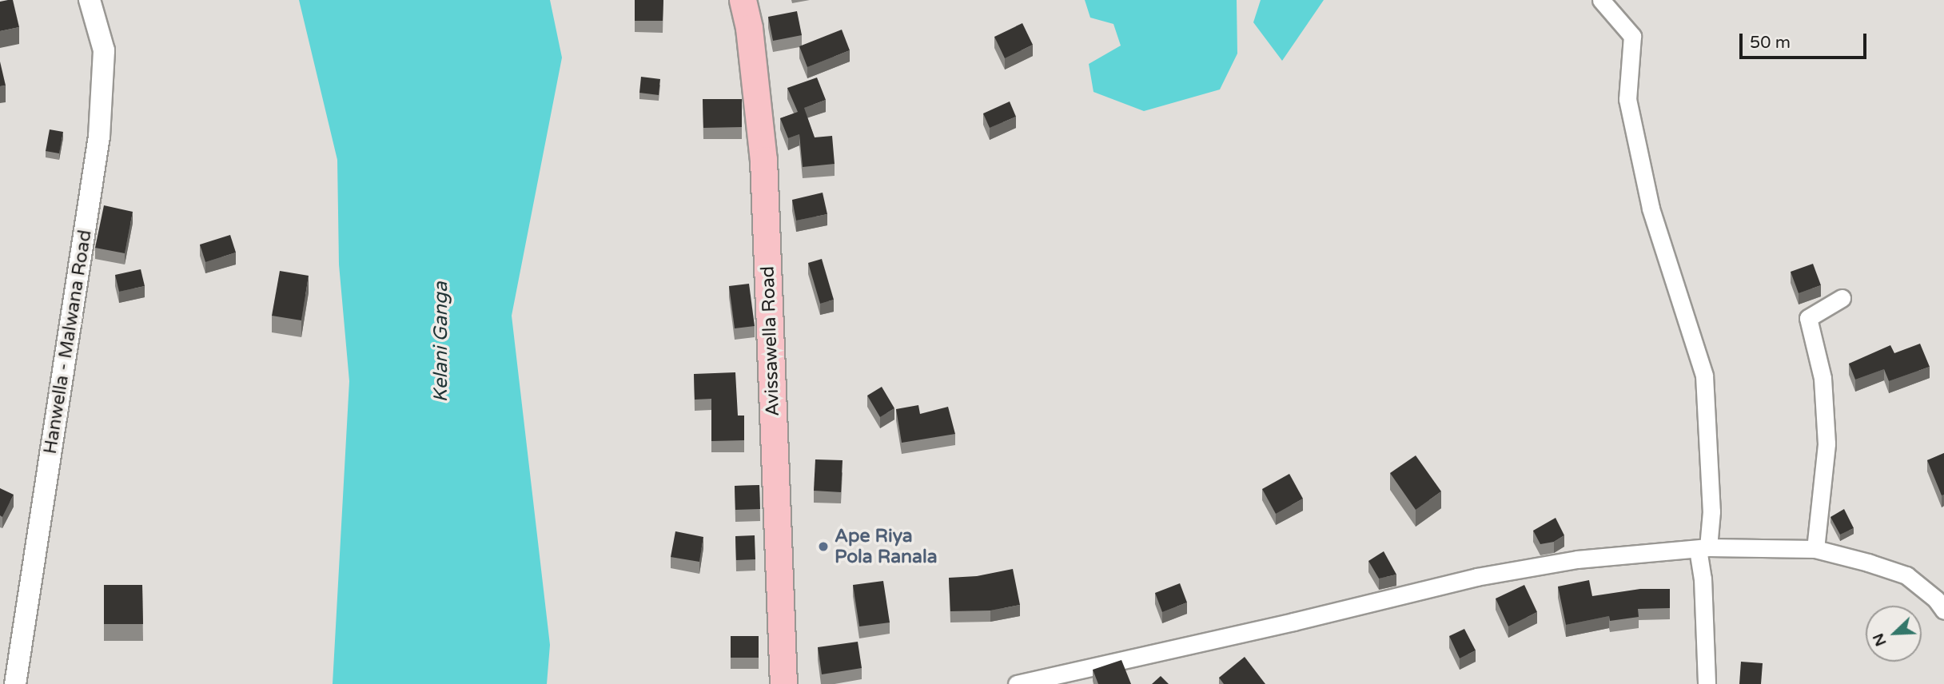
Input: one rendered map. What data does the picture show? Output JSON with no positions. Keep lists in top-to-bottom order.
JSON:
{
  "streets": {
    "main road": ["Avissawella Road"],
    "street": ["Hanwella - Malwana Road"]
  },
  "water": ["Kelani Ganga"],
  "places": ["Ape Riya Pola Ranala"],
  "scale_bar": "50 m",
  "north": "bottom left"
}
